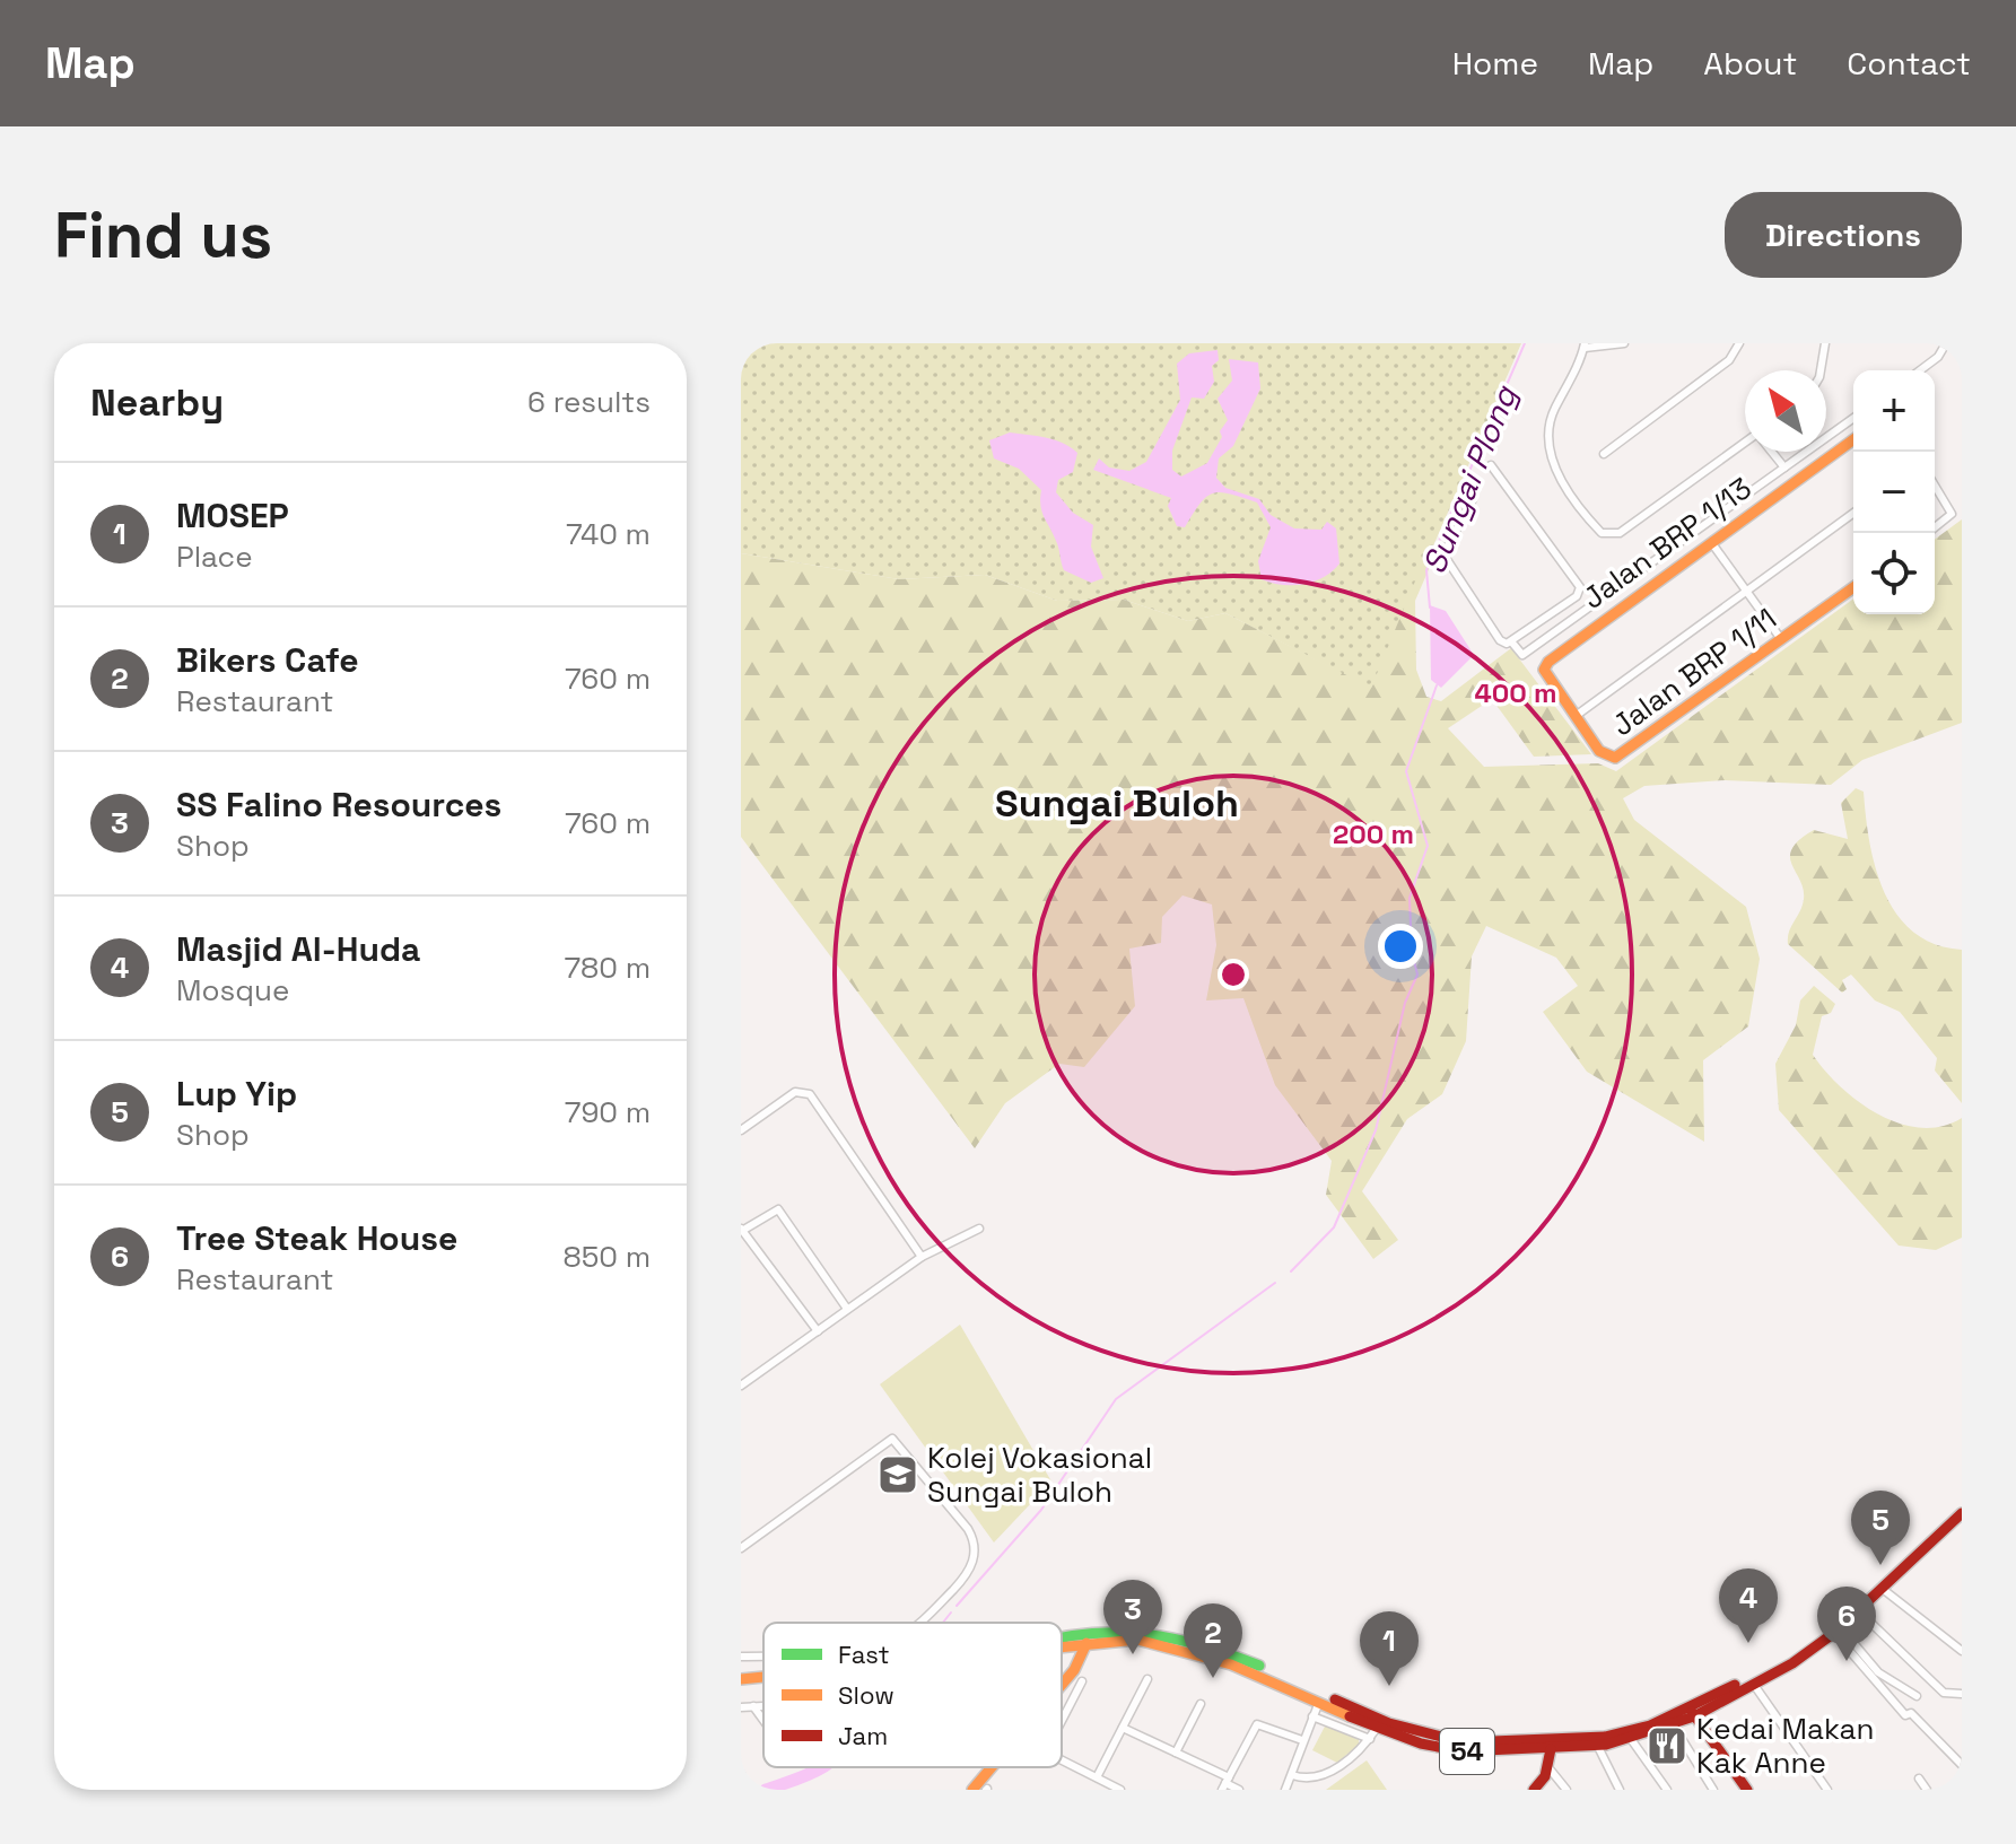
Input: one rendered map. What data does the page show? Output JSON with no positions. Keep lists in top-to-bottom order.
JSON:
{
  "streets": {
    "main road": ["Jalan BRP 1/13", "Jalan BRP 1/11", "54"]
  },
  "crossings": [
    ["Jalan BRP 1/13", "Jalan BRP 1/11"]
  ],
  "districts": ["Sungai Buloh"],
  "water": ["Sungai Plong"],
  "places": {
    "school or university": ["Kolej Vokasional Sungai Buloh"],
    "restaurant": ["Kedai Makan Kak Anne"]
  },
  "legend": ["Fast", "Slow", "Jam"],
  "north": "top left",
  "page": {
    "header": "Map",
    "nav": [
      "Home",
      "Map",
      "About",
      "Contact"
    ],
    "buttons": "Directions",
    "title": "Find us",
    "heading": ["Nearby", "6 results"],
    "map_buttons": ["+", "−"],
    "list": [
      {
        "mark": "1",
        "name": "MOSEP",
        "note": "Place",
        "value": "740 m"
      },
      {
        "mark": "2",
        "name": "Bikers Cafe",
        "note": "Restaurant",
        "value": "760 m"
      },
      {
        "mark": "3",
        "name": "SS Falino Resources",
        "note": "Shop",
        "value": "760 m"
      },
      {
        "mark": "4",
        "name": "Masjid Al-Huda",
        "note": "Mosque",
        "value": "780 m"
      },
      {
        "mark": "5",
        "name": "Lup Yip",
        "note": "Shop",
        "value": "790 m"
      },
      {
        "mark": "6",
        "name": "Tree Steak House",
        "note": "Restaurant",
        "value": "850 m"
      }
    ],
    "pins": [
      "5",
      "4",
      "3",
      "6",
      "2",
      "1"
    ]
  },
  "rings": ["400 m", "200 m"]
}
